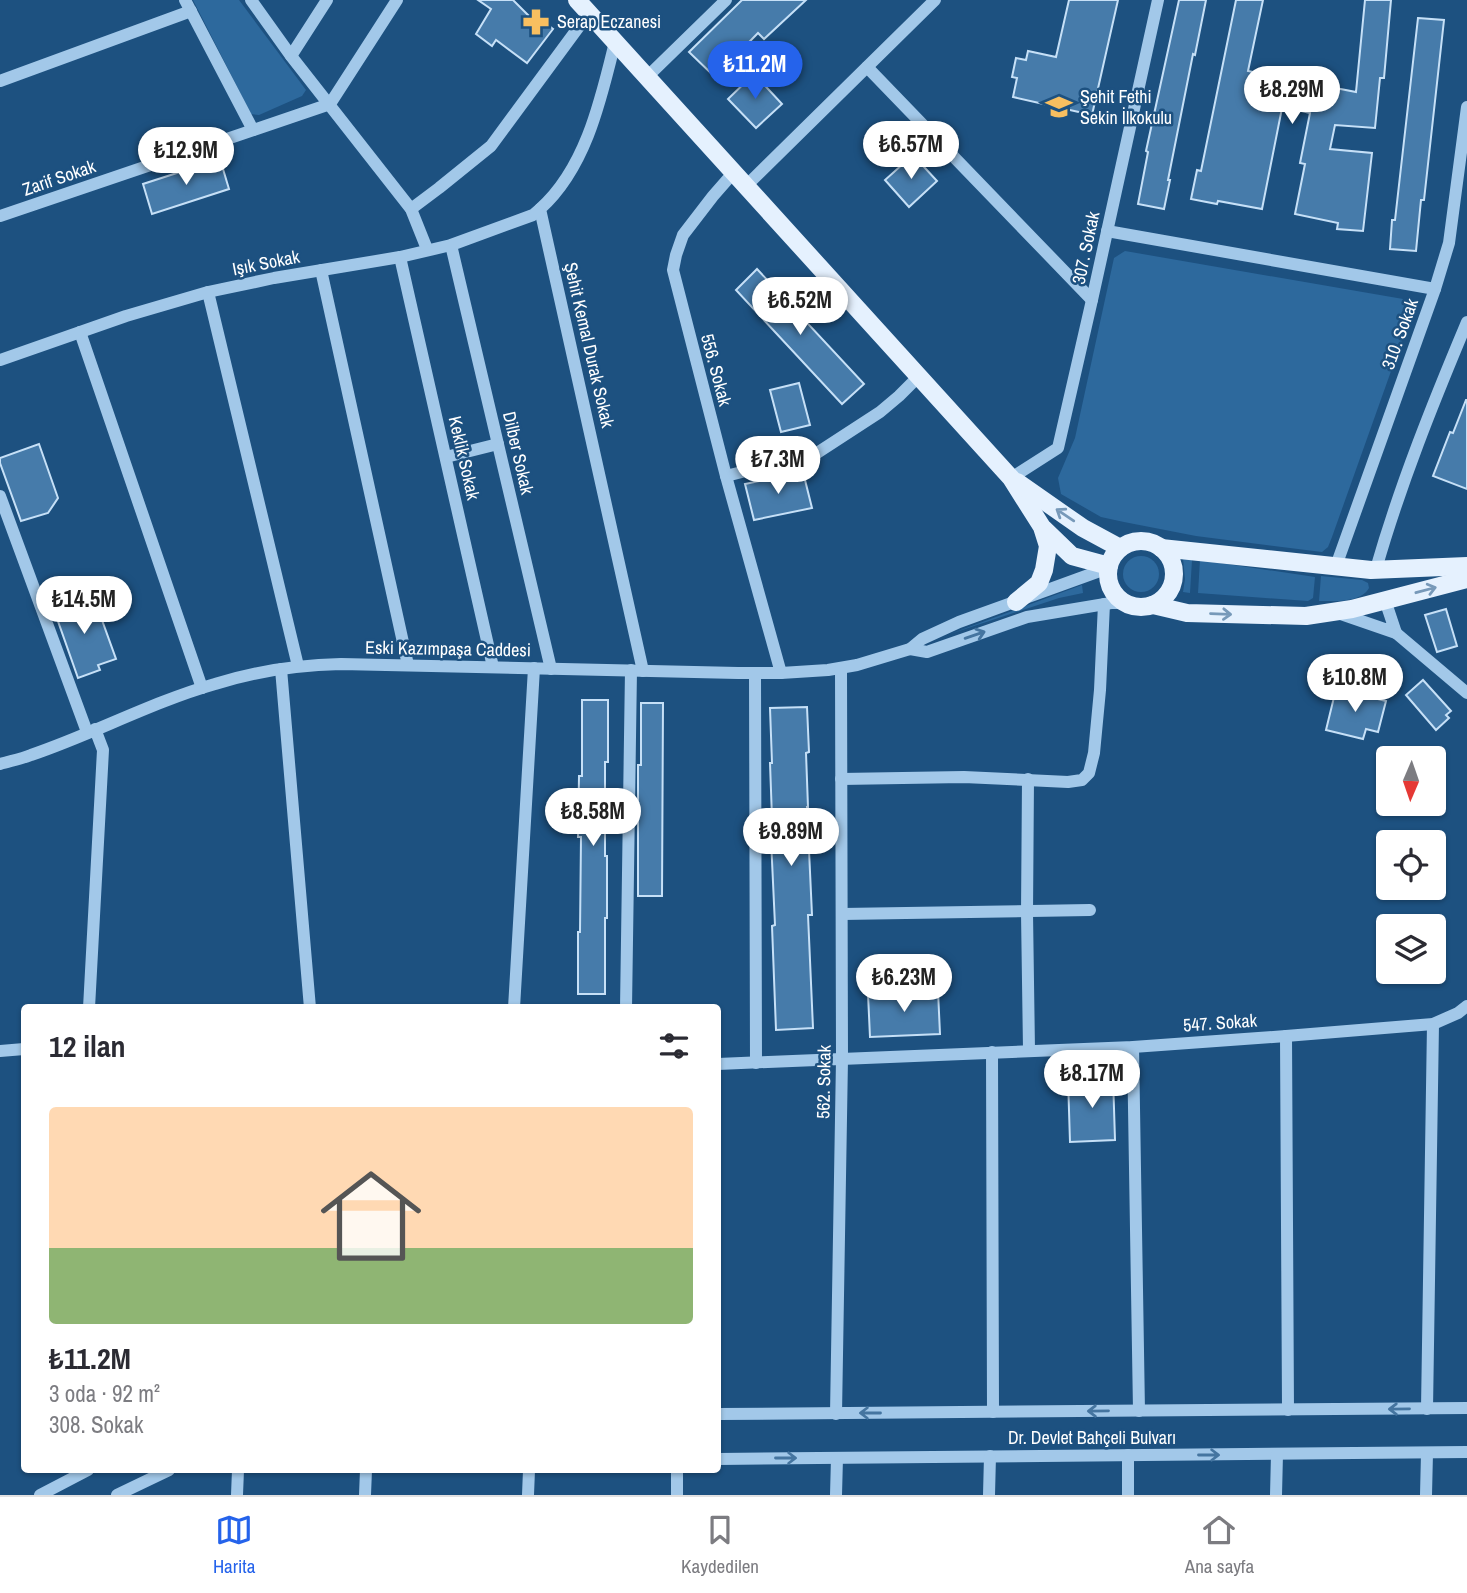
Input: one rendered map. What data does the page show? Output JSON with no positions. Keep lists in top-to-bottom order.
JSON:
{
  "streets": {
    "street": [
      "Zarif Sokak",
      "307. Sokak",
      "Işık Sokak",
      "310. Sokak",
      "Şehit Kemal Durak Sokak",
      "556. Sokak",
      "Dilber Sokak",
      "Keklik Sokak",
      "Eski Kazımpaşa Caddesi",
      "547. Sokak",
      "562. Sokak",
      "Dr. Devlet Bahçeli Bulvarı"
    ]
  },
  "crossings": [
    ["Işık Sokak", "Şehit Kemal Durak Sokak"],
    ["Işık Sokak", "Dilber Sokak"],
    ["Işık Sokak", "Keklik Sokak"],
    ["Şehit Kemal Durak Sokak", "Eski Kazımpaşa Caddesi"],
    ["556. Sokak", "Eski Kazımpaşa Caddesi"],
    ["Dilber Sokak", "Eski Kazımpaşa Caddesi"],
    ["Keklik Sokak", "Eski Kazımpaşa Caddesi"],
    ["Eski Kazımpaşa Caddesi", "562. Sokak"],
    ["547. Sokak", "562. Sokak"],
    ["562. Sokak", "Dr. Devlet Bahçeli Bulvarı"]
  ],
  "places": {
    "pharmacy": ["Serap Eczanesi"],
    "school or university": ["Şehit Fethi Sekin İlkokulu"]
  },
  "north": "bottom",
  "page": {
    "price": [
      "₺11.2M",
      "₺8.29M",
      "₺6.57M",
      "₺12.9M",
      "₺6.52M",
      "₺7.3M",
      "₺14.5M",
      "₺10.8M",
      "₺8.58M",
      "₺9.89M",
      "₺6.23M",
      "₺8.17M"
    ],
    "heading": "12 ilan",
    "list": [
      {
        "name": "₺11.2M",
        "note": "3 oda · 92 m² · 308. Sokak"
      }
    ],
    "tabs": ["Harita", "Kaydedilen", "Ana sayfa"]
  }
}
